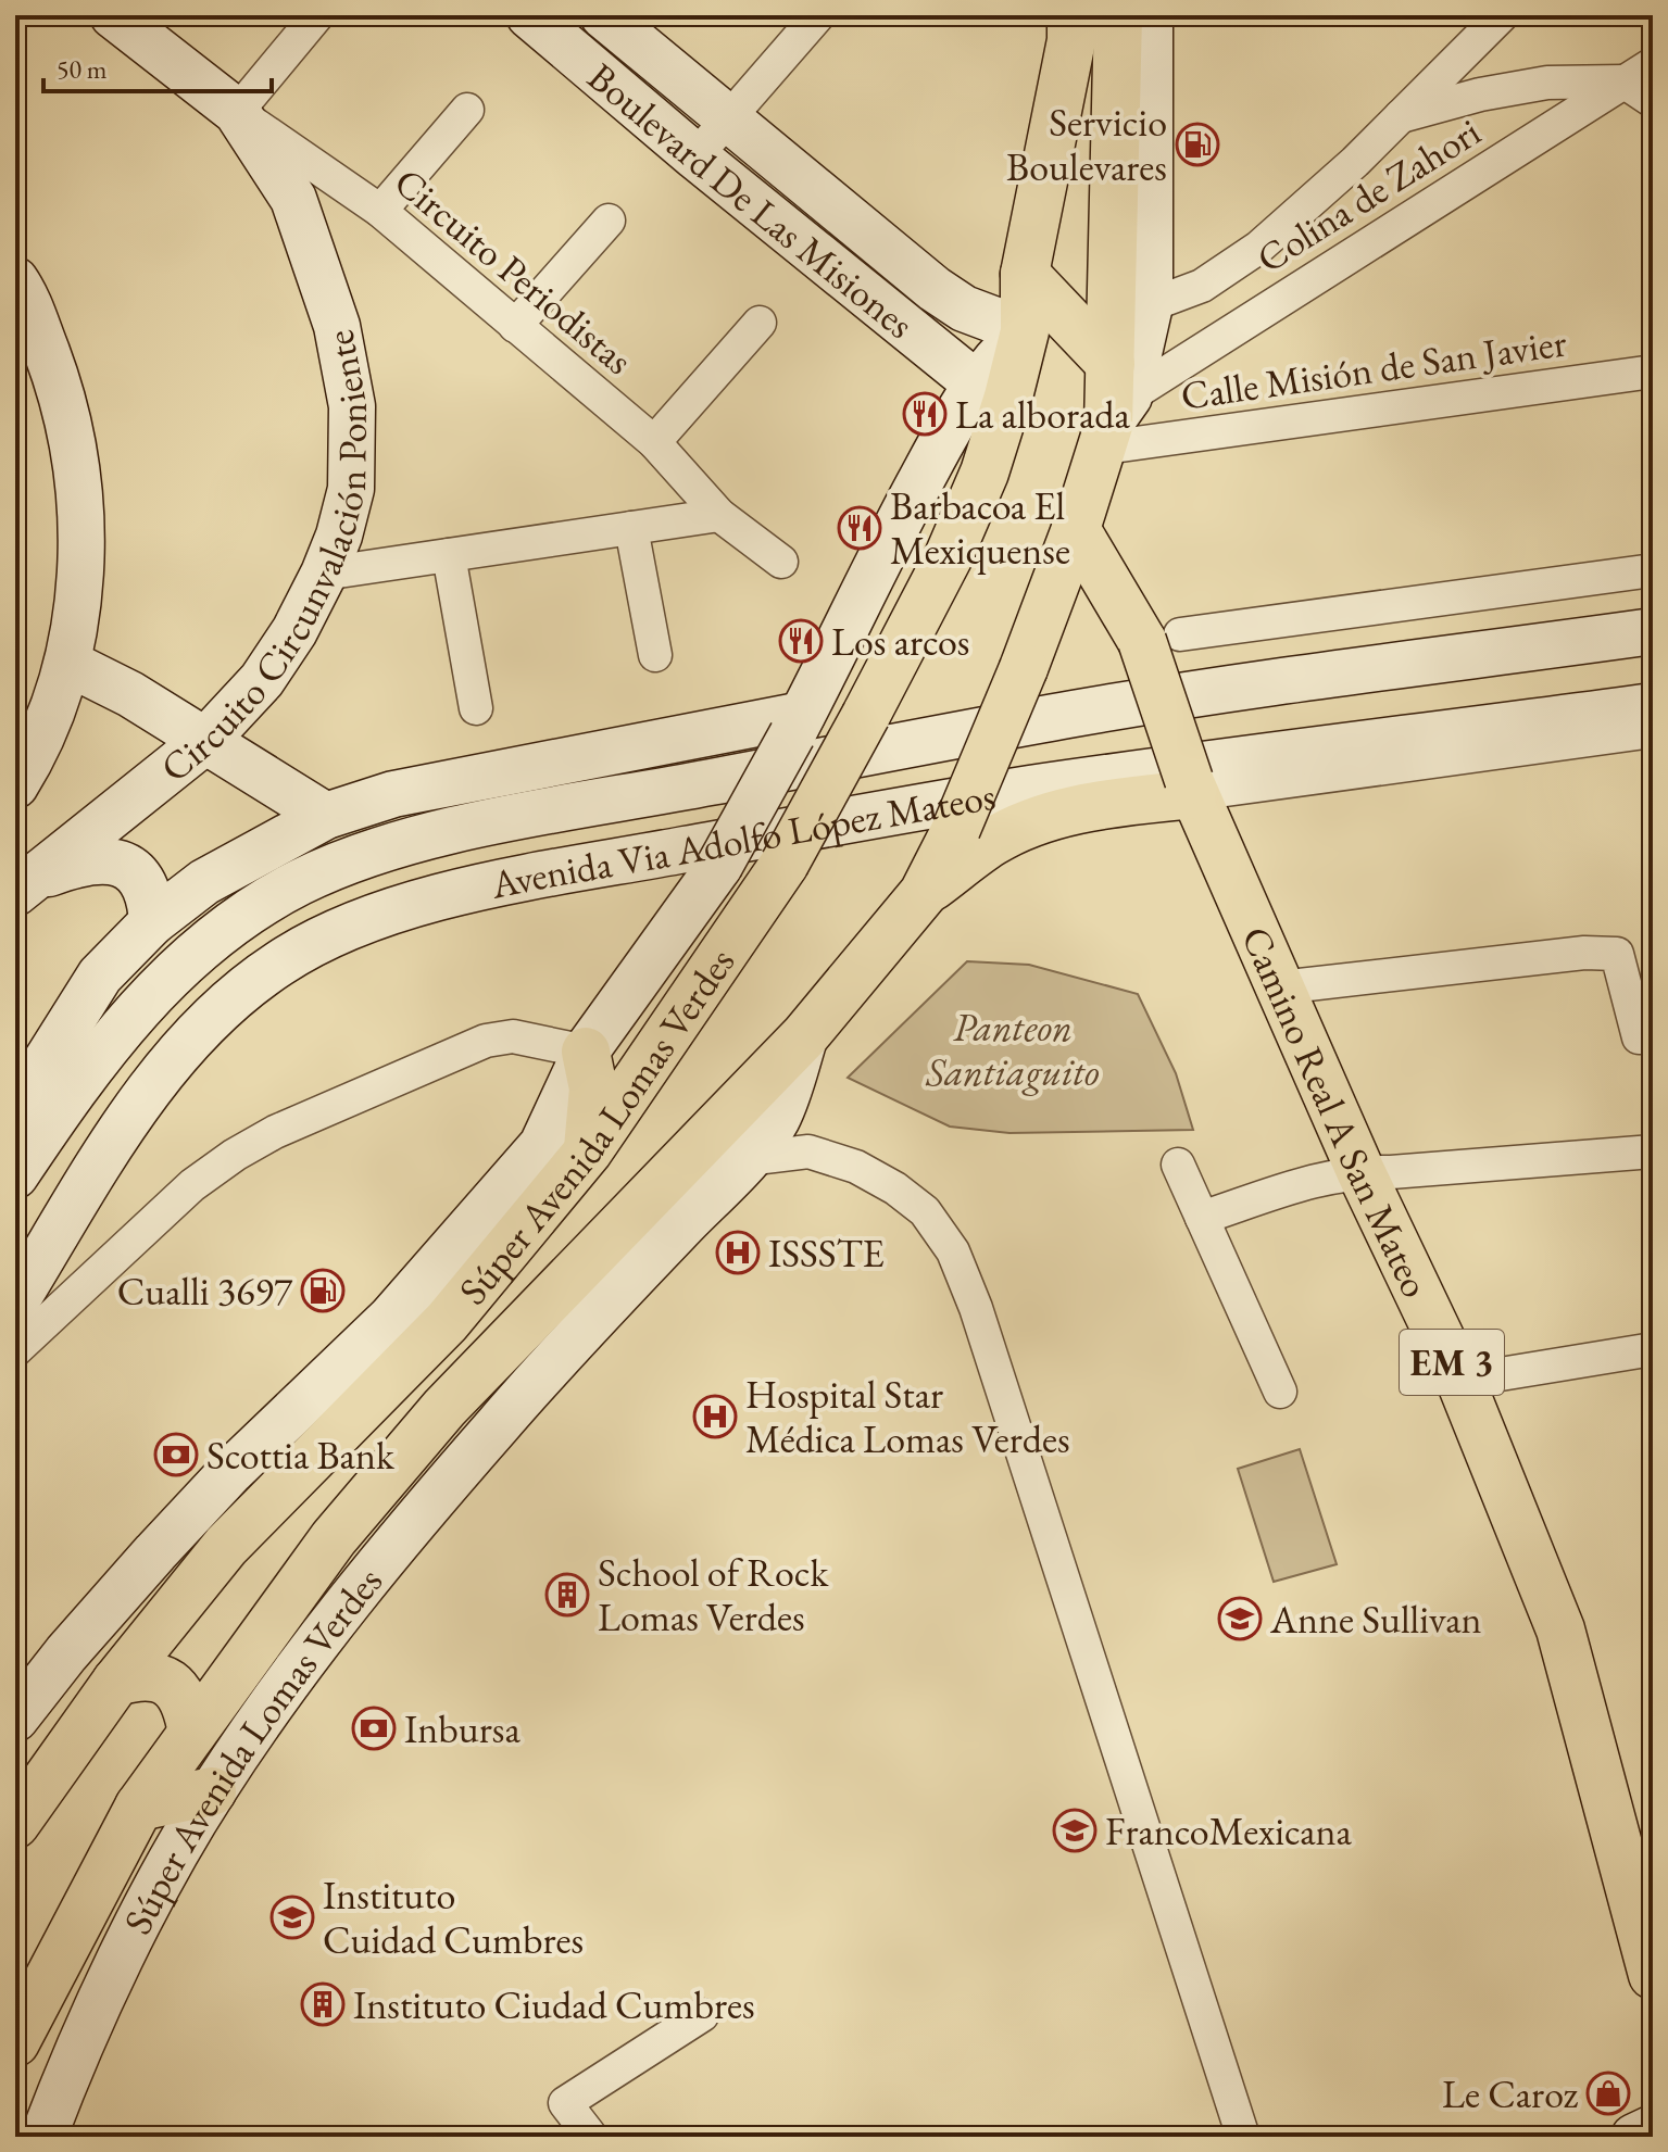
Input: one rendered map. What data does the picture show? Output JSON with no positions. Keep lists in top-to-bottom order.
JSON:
{
  "streets": {
    "main road": [
      "Boulevard De Las Misiones",
      "Circuito Circunvalación Poniente",
      "Avenida Via Adolfo López Mateos",
      "Camino Real A San Mateo",
      "Súper Avenida Lomas Verdes",
      "EM 3"
    ],
    "street": ["Colina de Zahori", "Circuito Periodistas", "Calle Misión de San Javier"]
  },
  "crossings": [
    ["Colina de Zahori", "Calle Misión de San Javier"],
    ["Colina de Zahori", "Súper Avenida Lomas Verdes"],
    ["Boulevard De Las Misiones", "Súper Avenida Lomas Verdes"],
    ["Circuito Periodistas", "Circuito Circunvalación Poniente"],
    ["Calle Misión de San Javier", "Súper Avenida Lomas Verdes"],
    ["Camino Real A San Mateo", "Súper Avenida Lomas Verdes"]
  ],
  "parks": ["Panteon Santiaguito"],
  "places": {
    "fuel station": ["Servicio Boulevares", "Cualli 3697"],
    "restaurant": ["La alborada", "Barbacoa El Mexiquense", "Los arcos"],
    "hospital": ["ISSSTE", "Hospital Star Médica Lomas Verdes"],
    "bank": ["Scottia Bank", "Inbursa"],
    "building": ["School of Rock Lomas Verdes", "Instituto Ciudad Cumbres"],
    "school or university": ["Anne Sullivan", "FrancoMexicana", "Instituto Cuidad Cumbres"],
    "shop": ["Le Caroz"]
  },
  "scale_bar": "50 m"
}
